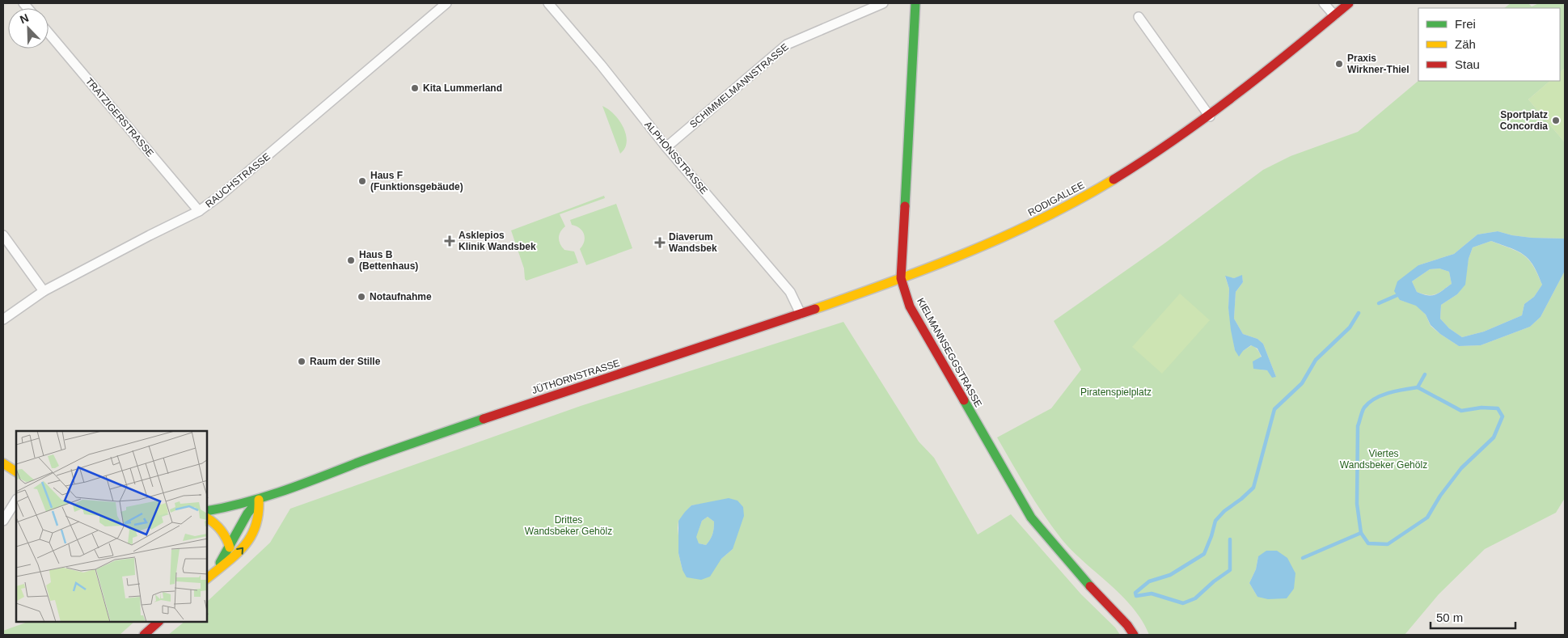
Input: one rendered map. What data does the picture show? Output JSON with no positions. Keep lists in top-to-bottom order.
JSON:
{
  "streets": {
    "main road": ["RODIGALLEE", "KIELMANNSEGGSTRASSE", "JÜTHORNSTRASSE"],
    "street": [
      "SCHIMMELMANNSTRASSE",
      "TRATZIGERSTRASSE",
      "ALPHONSSTRASSE",
      "RAUCHSTRASSE"
    ]
  },
  "crossings": [
    ["SCHIMMELMANNSTRASSE", "ALPHONSSTRASSE"],
    ["TRATZIGERSTRASSE", "RAUCHSTRASSE"],
    ["ALPHONSSTRASSE", "JÜTHORNSTRASSE"],
    ["RODIGALLEE", "KIELMANNSEGGSTRASSE"],
    ["RODIGALLEE", "JÜTHORNSTRASSE"],
    ["KIELMANNSEGGSTRASSE", "JÜTHORNSTRASSE"]
  ],
  "parks": ["Piratenspielplatz", "Viertes Wandsbeker Gehölz", "Drittes Wandsbeker Gehölz"],
  "places": {
    "other": [
      "Praxis Wirkner-Thiel",
      "Kita Lummerland",
      "Sportplatz Concordia",
      "Haus F (Funktionsgebäude)",
      "Haus B (Bettenhaus)",
      "Notaufnahme",
      "Raum der Stille"
    ],
    "health": ["Asklepios Klinik Wandsbek", "Diaverum Wandsbek"]
  },
  "legend": ["Frei", "Zäh", "Stau"],
  "scale_bar": "50 m",
  "north": "top left"
}
